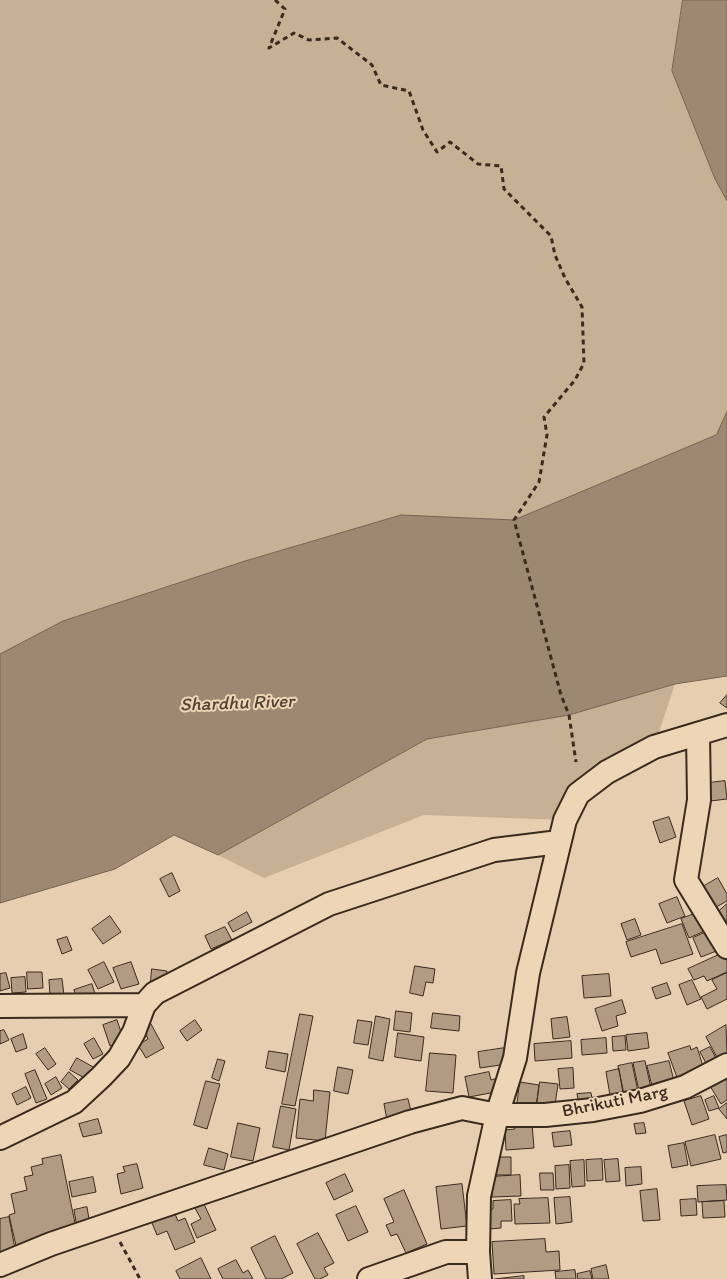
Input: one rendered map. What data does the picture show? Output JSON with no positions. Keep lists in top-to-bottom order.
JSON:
{
  "streets": {
    "street": ["Bhrikuti Marg"]
  },
  "water": ["Shardhu River"]
}
